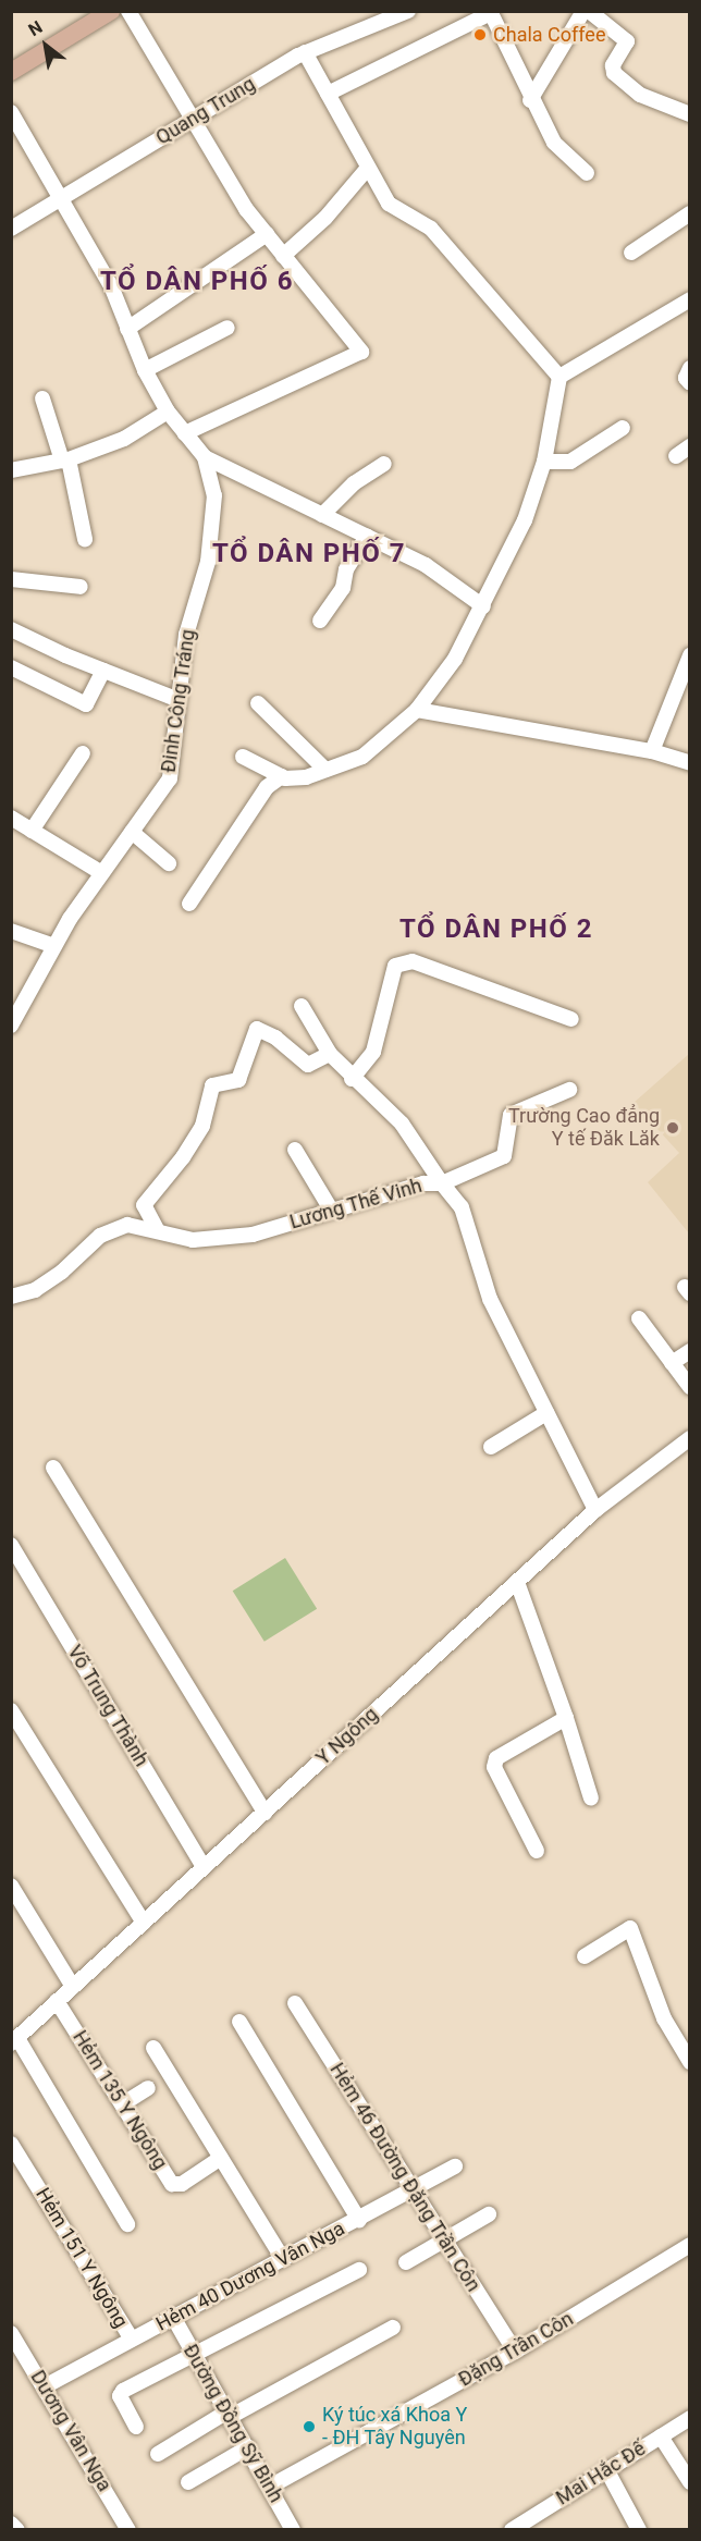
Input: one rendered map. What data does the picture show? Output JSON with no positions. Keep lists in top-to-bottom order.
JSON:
{
  "streets": {
    "street": [
      "Quang Trung",
      "Đinh Công Tráng",
      "Lương Thế Vinh",
      "Võ Trung Thành",
      "Y Ngông",
      "Hẻm 135 Y Ngông",
      "Hẻm 46 Đường Đặng Trần Côn",
      "Hẻm 151 Y Ngông",
      "Hẻm 40 Dương Vân Nga",
      "Đặng Trần Côn",
      "Đường Đồng Sỹ Bình",
      "Dương Vân Nga",
      "Mai Hắc Đế"
    ]
  },
  "crossings": [
    ["Quang Trung", "Đinh Công Tráng"],
    ["Lương Thế Vinh", "Y Ngông"],
    ["Võ Trung Thành", "Y Ngông"],
    ["Y Ngông", "Hẻm 135 Y Ngông"],
    ["Hẻm 46 Đường Đặng Trần Côn", "Hẻm 40 Dương Vân Nga"],
    ["Hẻm 46 Đường Đặng Trần Côn", "Đặng Trần Côn"],
    ["Hẻm 151 Y Ngông", "Hẻm 40 Dương Vân Nga"],
    ["Hẻm 40 Dương Vân Nga", "Đường Đồng Sỹ Bình"],
    ["Hẻm 40 Dương Vân Nga", "Dương Vân Nga"],
    ["Đặng Trần Côn", "Đường Đồng Sỹ Bình"]
  ],
  "districts": ["TỔ DÂN PHỐ 6", "TỔ DÂN PHỐ 7", "TỔ DÂN PHỐ 2"],
  "places": ["Chala Coffee", "Trường Cao đẳng Y tế Đăk Lăk", "Ký túc xá Khoa Y - ĐH Tây Nguyên"],
  "north": "top left"
}
